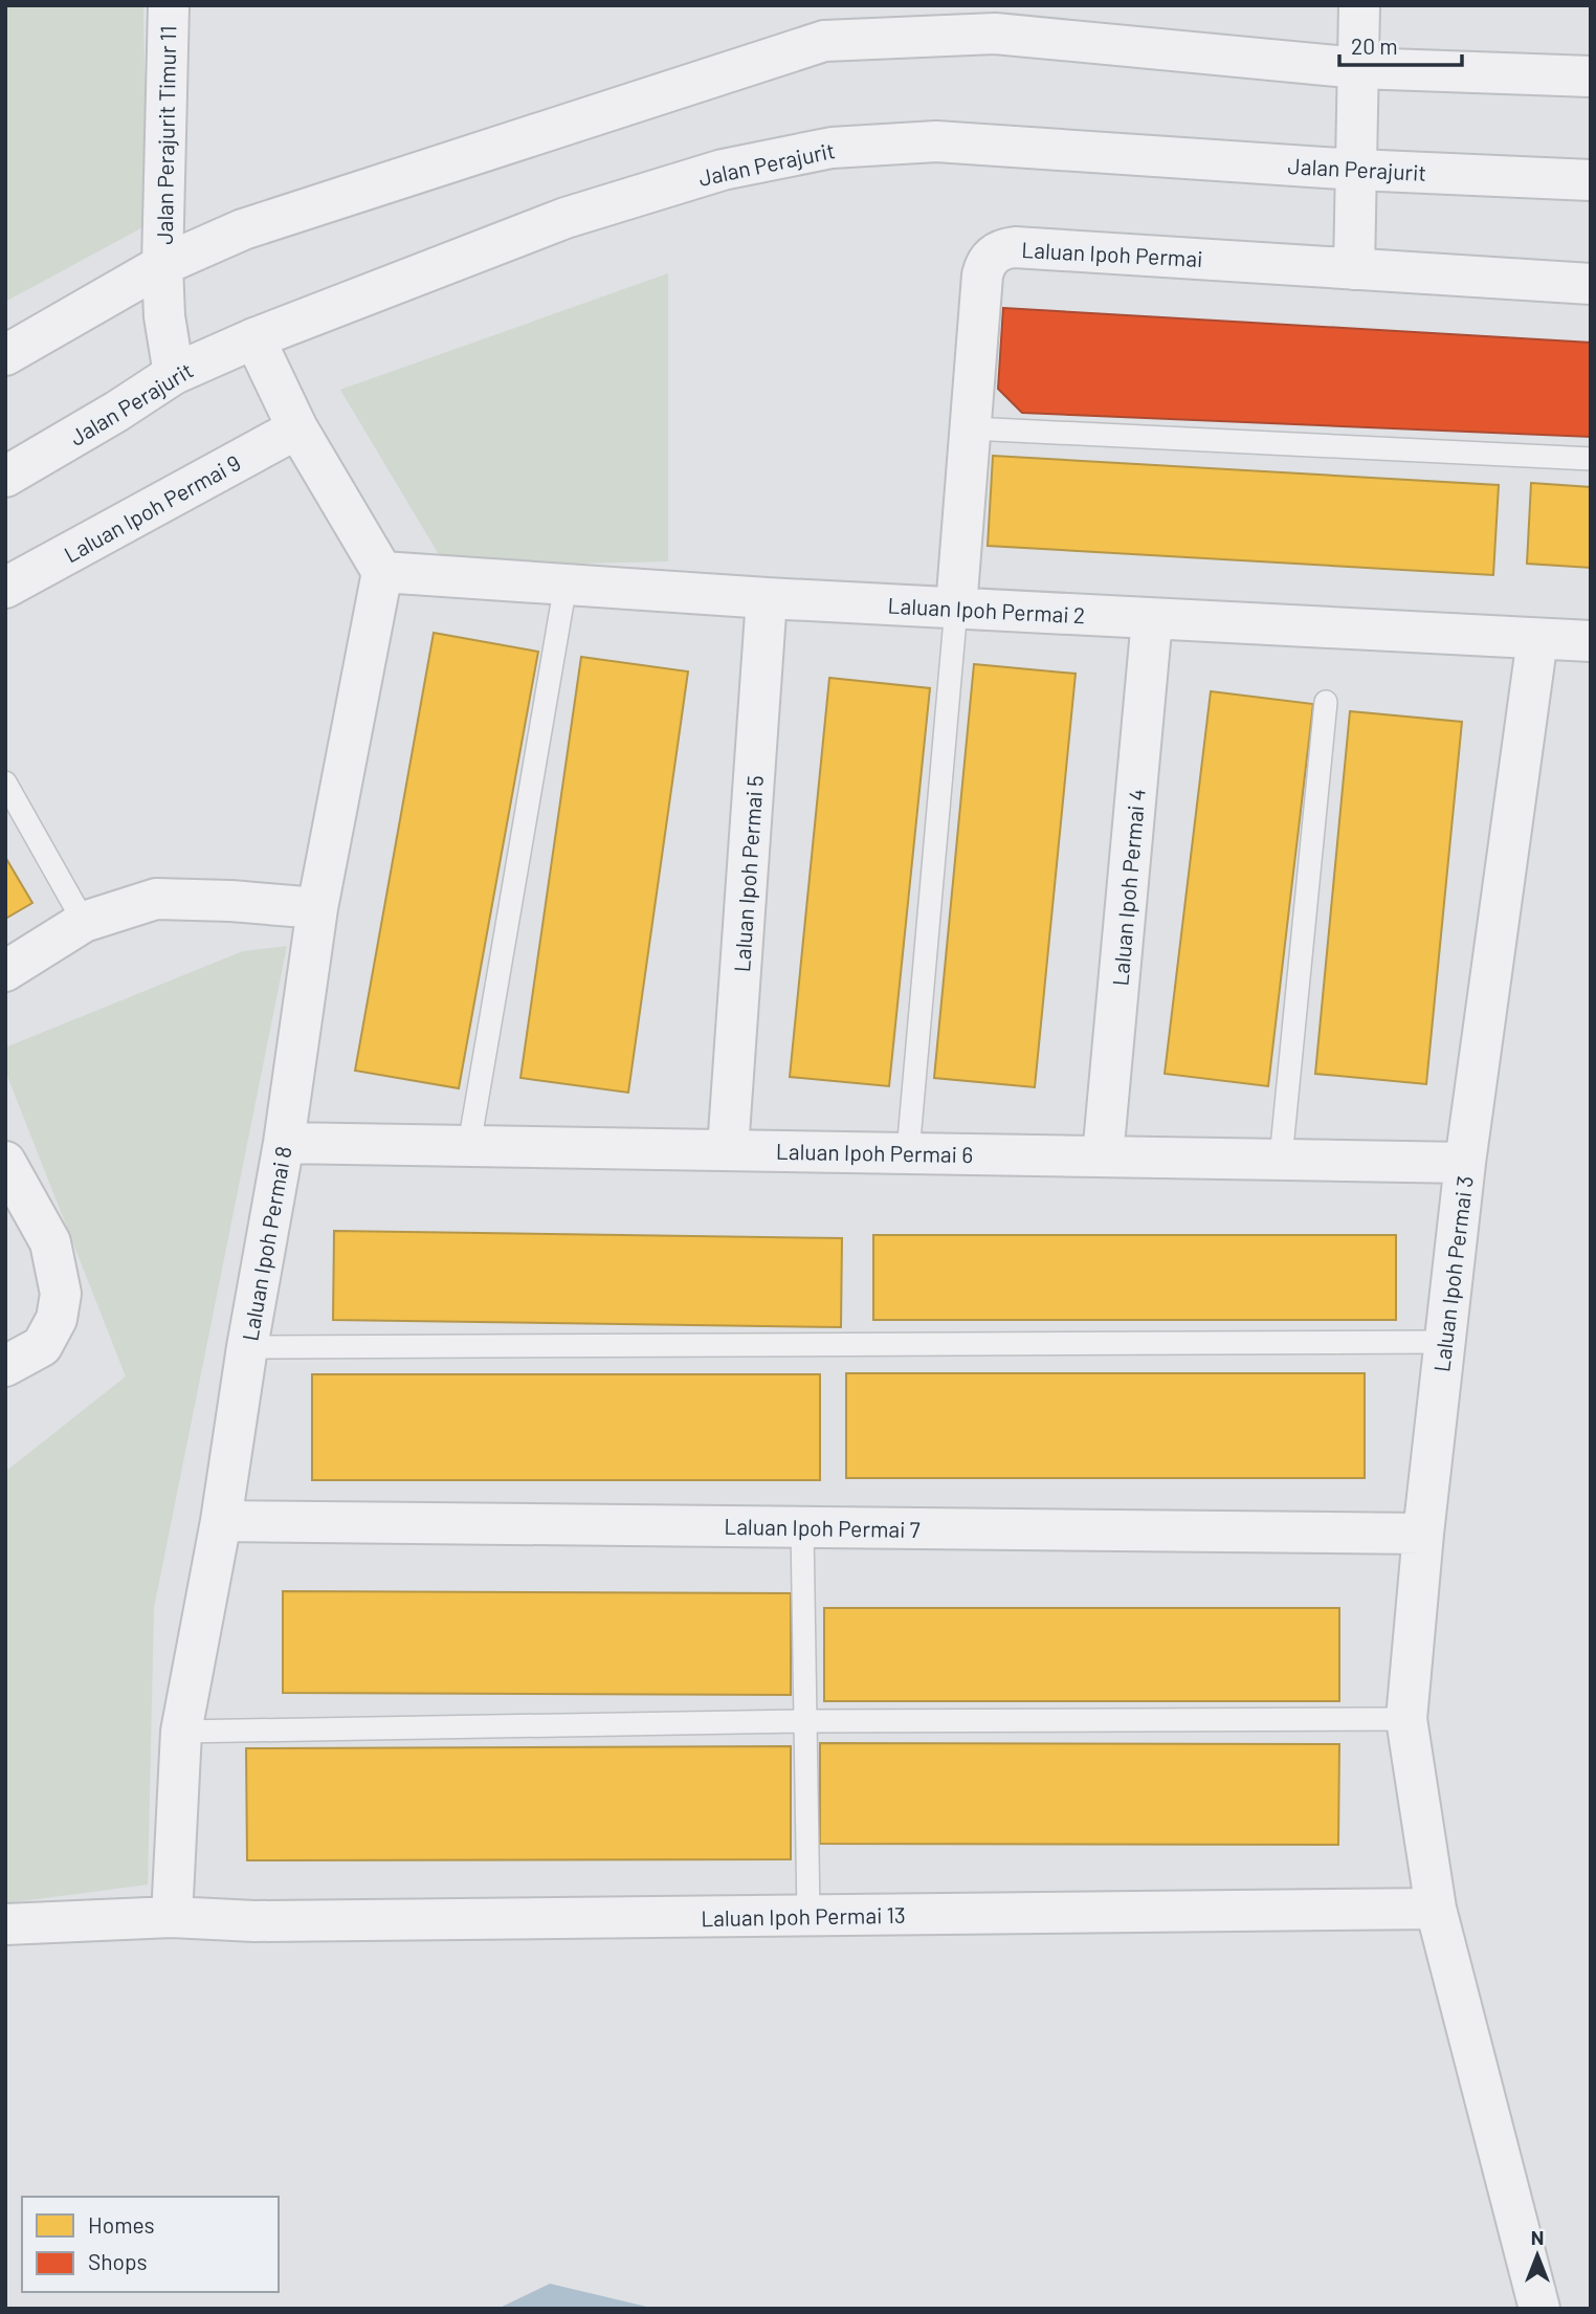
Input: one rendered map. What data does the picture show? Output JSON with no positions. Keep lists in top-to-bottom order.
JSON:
{
  "streets": {
    "street": [
      "Jalan Perajurit Timur 11",
      "Jalan Perajurit",
      "Laluan Ipoh Permai",
      "Laluan Ipoh Permai 9",
      "Laluan Ipoh Permai 2",
      "Laluan Ipoh Permai 5",
      "Laluan Ipoh Permai 4",
      "Laluan Ipoh Permai 6",
      "Laluan Ipoh Permai 8",
      "Laluan Ipoh Permai 3",
      "Laluan Ipoh Permai 7",
      "Laluan Ipoh Permai 13"
    ]
  },
  "crossings": [
    ["Jalan Perajurit Timur 11", "Jalan Perajurit"],
    ["Laluan Ipoh Permai", "Laluan Ipoh Permai 2"],
    ["Laluan Ipoh Permai 2", "Laluan Ipoh Permai 5"],
    ["Laluan Ipoh Permai 2", "Laluan Ipoh Permai 4"],
    ["Laluan Ipoh Permai 2", "Laluan Ipoh Permai 8"],
    ["Laluan Ipoh Permai 2", "Laluan Ipoh Permai 3"],
    ["Laluan Ipoh Permai 5", "Laluan Ipoh Permai 6"],
    ["Laluan Ipoh Permai 4", "Laluan Ipoh Permai 6"],
    ["Laluan Ipoh Permai 6", "Laluan Ipoh Permai 8"],
    ["Laluan Ipoh Permai 6", "Laluan Ipoh Permai 3"],
    ["Laluan Ipoh Permai 8", "Laluan Ipoh Permai 7"],
    ["Laluan Ipoh Permai 8", "Laluan Ipoh Permai 13"],
    ["Laluan Ipoh Permai 3", "Laluan Ipoh Permai 7"],
    ["Laluan Ipoh Permai 3", "Laluan Ipoh Permai 13"]
  ],
  "legend": ["Homes", "Shops"],
  "scale_bar": "20 m",
  "north": "top"
}
